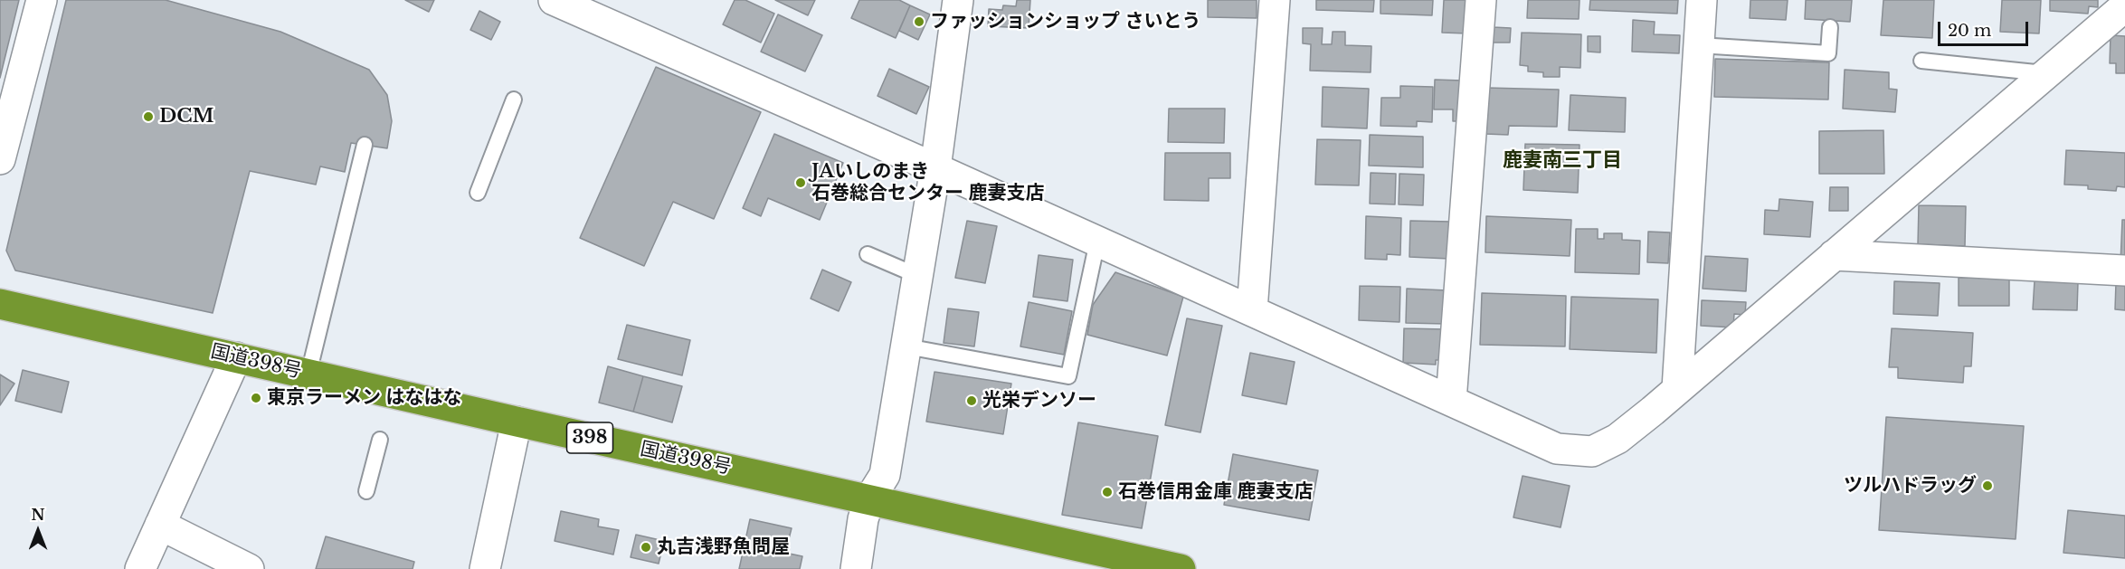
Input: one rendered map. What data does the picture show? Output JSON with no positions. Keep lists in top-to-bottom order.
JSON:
{
  "streets": {
    "highway": ["国道398号", "398"]
  },
  "districts": ["鹿妻南三丁目"],
  "places": [
    "ファッションショップ さいとう",
    "DCM",
    "JAいしのまき 石巻総合センター 鹿妻支店",
    "東京ラーメン はなはな",
    "光栄デンソー",
    "ツルハドラッグ",
    "石巻信用金庫 鹿妻支店",
    "丸吉浅野魚問屋"
  ],
  "scale_bar": "20 m",
  "north": "top"
}
